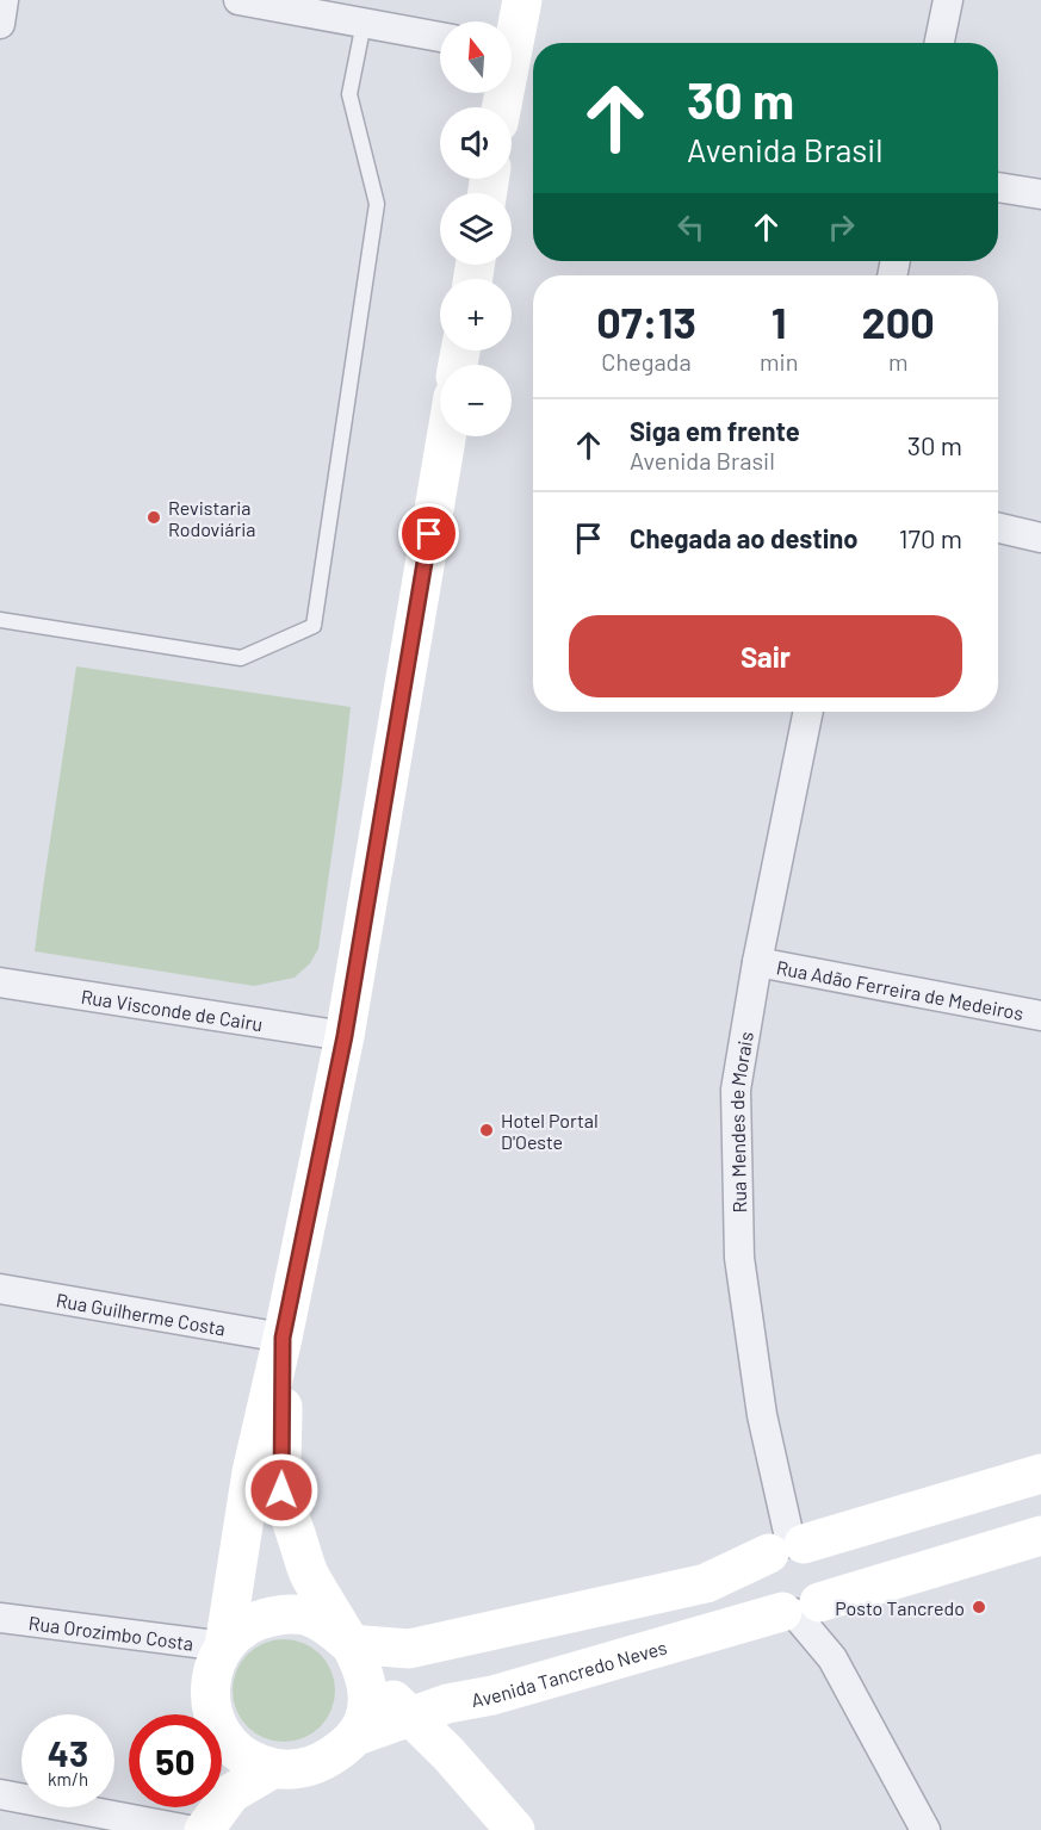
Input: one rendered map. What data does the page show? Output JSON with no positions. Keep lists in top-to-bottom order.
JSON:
{
  "streets": {
    "main road": ["Avenida Tancredo Neves"],
    "street": [
      "Rua Adão Ferreira de Medeiros",
      "Rua Visconde de Cairu",
      "Rua Mendes de Morais",
      "Rua Guilherme Costa",
      "Rua Orozimbo Costa"
    ]
  },
  "crossings": [
    ["Rua Adão Ferreira de Medeiros", "Rua Mendes de Morais"],
    ["Rua Mendes de Morais", "Avenida Tancredo Neves"],
    ["Rua Orozimbo Costa", "Avenida Tancredo Neves"]
  ],
  "places": ["Revistaria Rodoviária", "Hotel Portal D'Oeste", "Posto Tancredo"],
  "north": "top",
  "page": {
    "map_buttons": ["+", "−"],
    "turn": ["30 m", "Avenida Brasil"],
    "eta": [
      "07:13",
      "Chegada",
      "1",
      "min",
      "200",
      "m"
    ],
    "list": [
      {
        "name": "Siga em frente",
        "note": "Avenida Brasil",
        "value": "30 m"
      },
      {
        "name": "Chegada ao destino",
        "value": "170 m"
      }
    ],
    "buttons": "Sair",
    "speed": "43 km/h",
    "limit": "50"
  }
}
